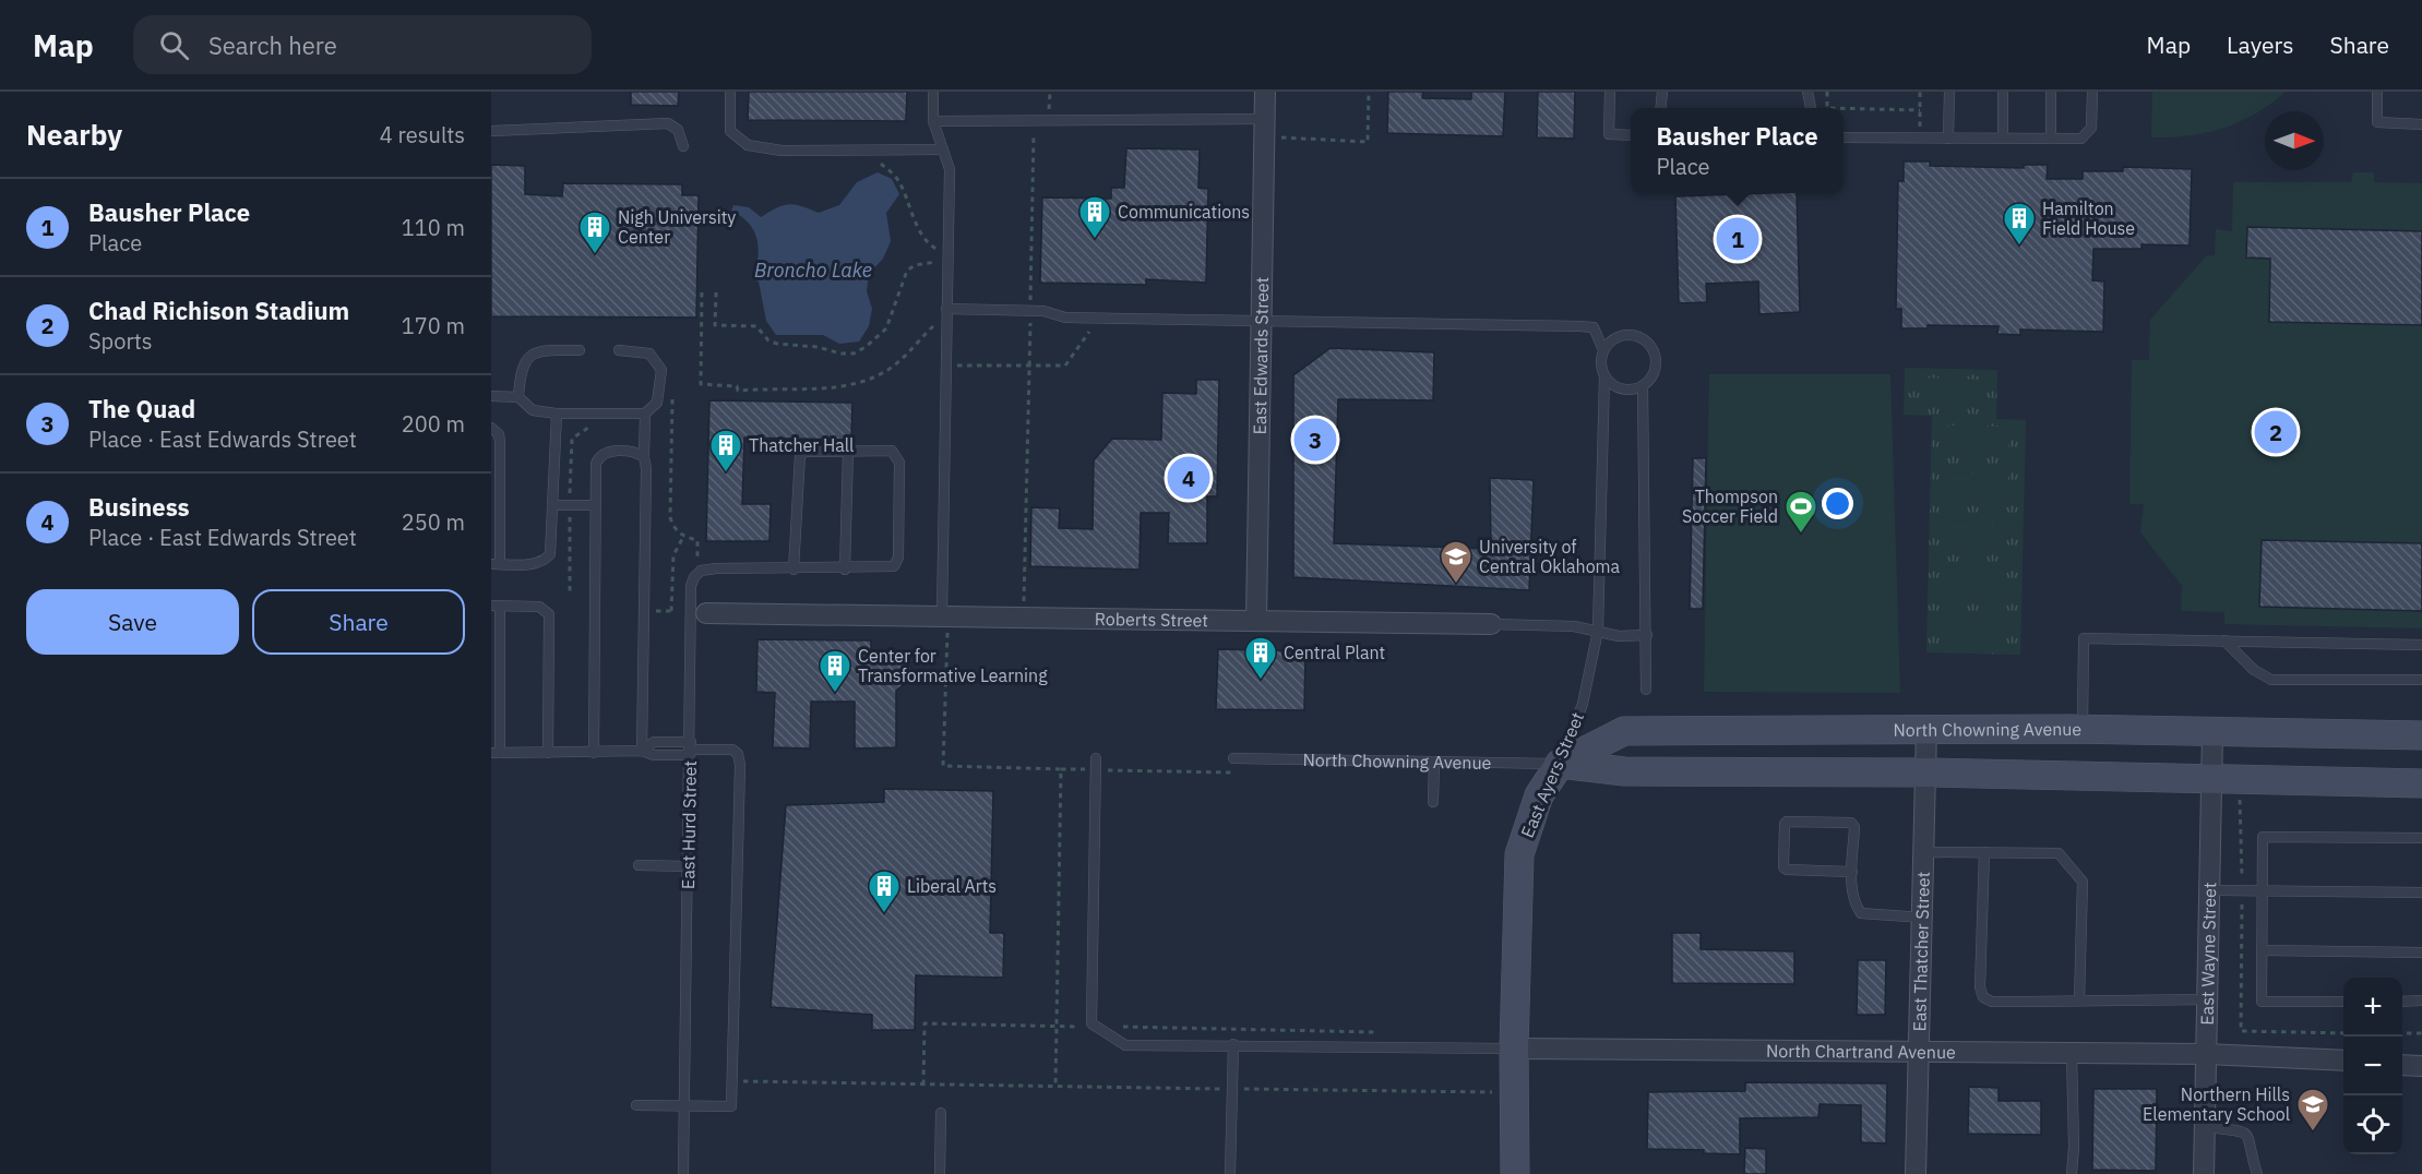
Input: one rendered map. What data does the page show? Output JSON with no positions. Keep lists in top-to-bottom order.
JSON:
{
  "streets": {
    "street": [
      "East Edwards Street",
      "Roberts Street",
      "North Chowning Avenue",
      "East Ayers Street",
      "East Thatcher Street",
      "East Wayne Street",
      "North Chartrand Avenue"
    ],
    "lane": ["East Hurd Street"]
  },
  "crossings": [
    ["East Edwards Street", "Roberts Street"],
    ["Roberts Street", "East Ayers Street"],
    ["North Chowning Avenue", "East Ayers Street"],
    ["North Chowning Avenue", "East Thatcher Street"],
    ["North Chowning Avenue", "East Wayne Street"],
    ["East Ayers Street", "North Chartrand Avenue"],
    ["East Thatcher Street", "North Chartrand Avenue"],
    ["East Wayne Street", "North Chartrand Avenue"]
  ],
  "water": ["Broncho Lake"],
  "places": {
    "building": [
      "Communications",
      "Hamilton Field House",
      "Nigh University Center",
      "Thatcher Hall",
      "Central Plant",
      "Center for Transformative Learning",
      "Liberal Arts"
    ],
    "sports": ["Thompson Soccer Field"],
    "school or university": ["University of Central Oklahoma", "Northern Hills Elementary School"]
  },
  "north": "right",
  "page": {
    "header": "Map",
    "search": "Search here",
    "nav": ["Map", "Layers", "Share"],
    "heading": ["Nearby", "4 results"],
    "popup": ["Bausher Place", "Place"],
    "list": [
      {
        "mark": "1",
        "name": "Bausher Place",
        "note": "Place",
        "value": "110 m"
      },
      {
        "mark": "2",
        "name": "Chad Richison Stadium",
        "note": "Sports",
        "value": "170 m"
      },
      {
        "mark": "3",
        "name": "The Quad",
        "note": "Place · East Edwards Street",
        "value": "200 m"
      },
      {
        "mark": "4",
        "name": "Business",
        "note": "Place · East Edwards Street",
        "value": "250 m"
      }
    ],
    "pins": [
      "1",
      "2",
      "3",
      "4"
    ],
    "buttons": ["Save", "Share"],
    "map_buttons": ["+", "−"]
  }
}
